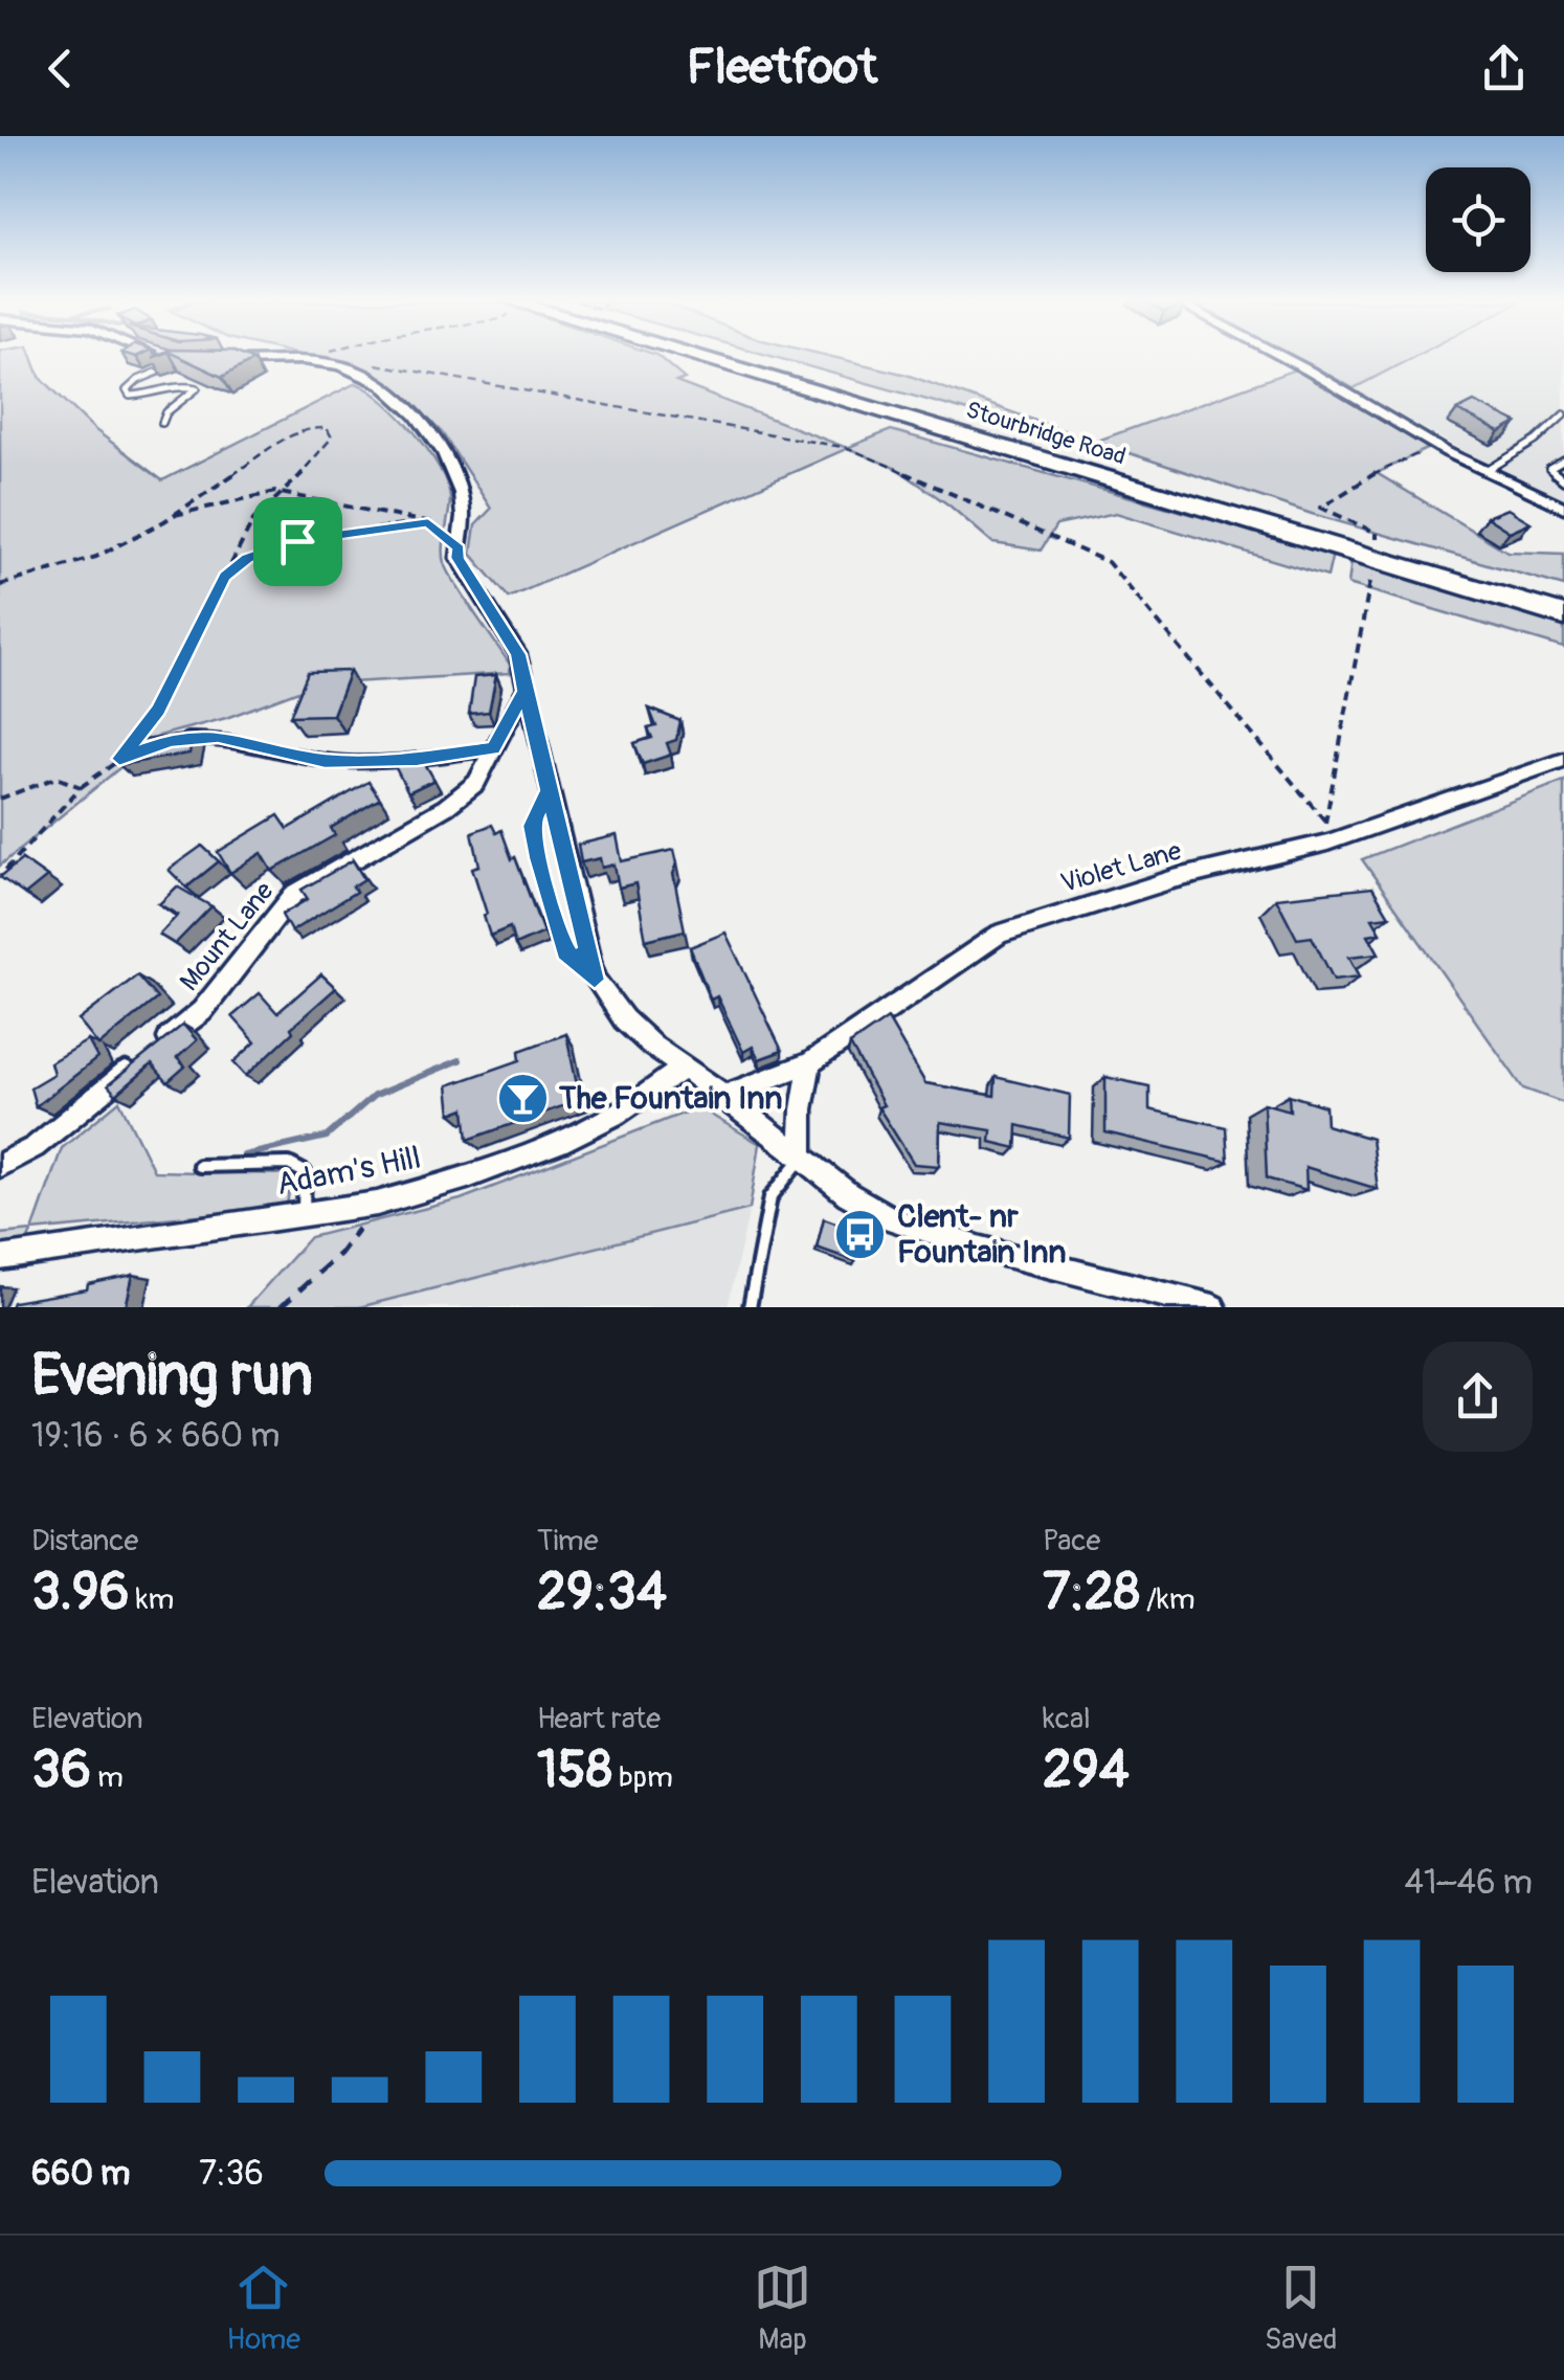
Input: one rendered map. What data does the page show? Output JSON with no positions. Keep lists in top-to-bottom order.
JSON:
{
  "streets": {
    "highway": ["Stourbridge Road"],
    "street": ["Violet Lane", "Mount Lane", "Adam's Hill"]
  },
  "places": {
    "bar": ["The Fountain Inn"],
    "bus stop": ["Clent- nr Fountain Inn"]
  },
  "page": {
    "header": "Fleetfoot",
    "heading": ["Evening run", "19:16 · 6 × 660 m"],
    "stats": [
      ["Distance", "3.96 km"],
      ["Time", "29:34"],
      ["Pace", "7:28 /km"],
      ["Elevation", "36 m"],
      ["Heart rate", "158 bpm"],
      ["kcal", "294"]
    ],
    "chart": ["Elevation", "41–46 m"],
    "list": [
      {
        "name": "660 m",
        "note": "7:36"
      }
    ],
    "tabs": ["Home", "Map", "Saved"]
  }
}
